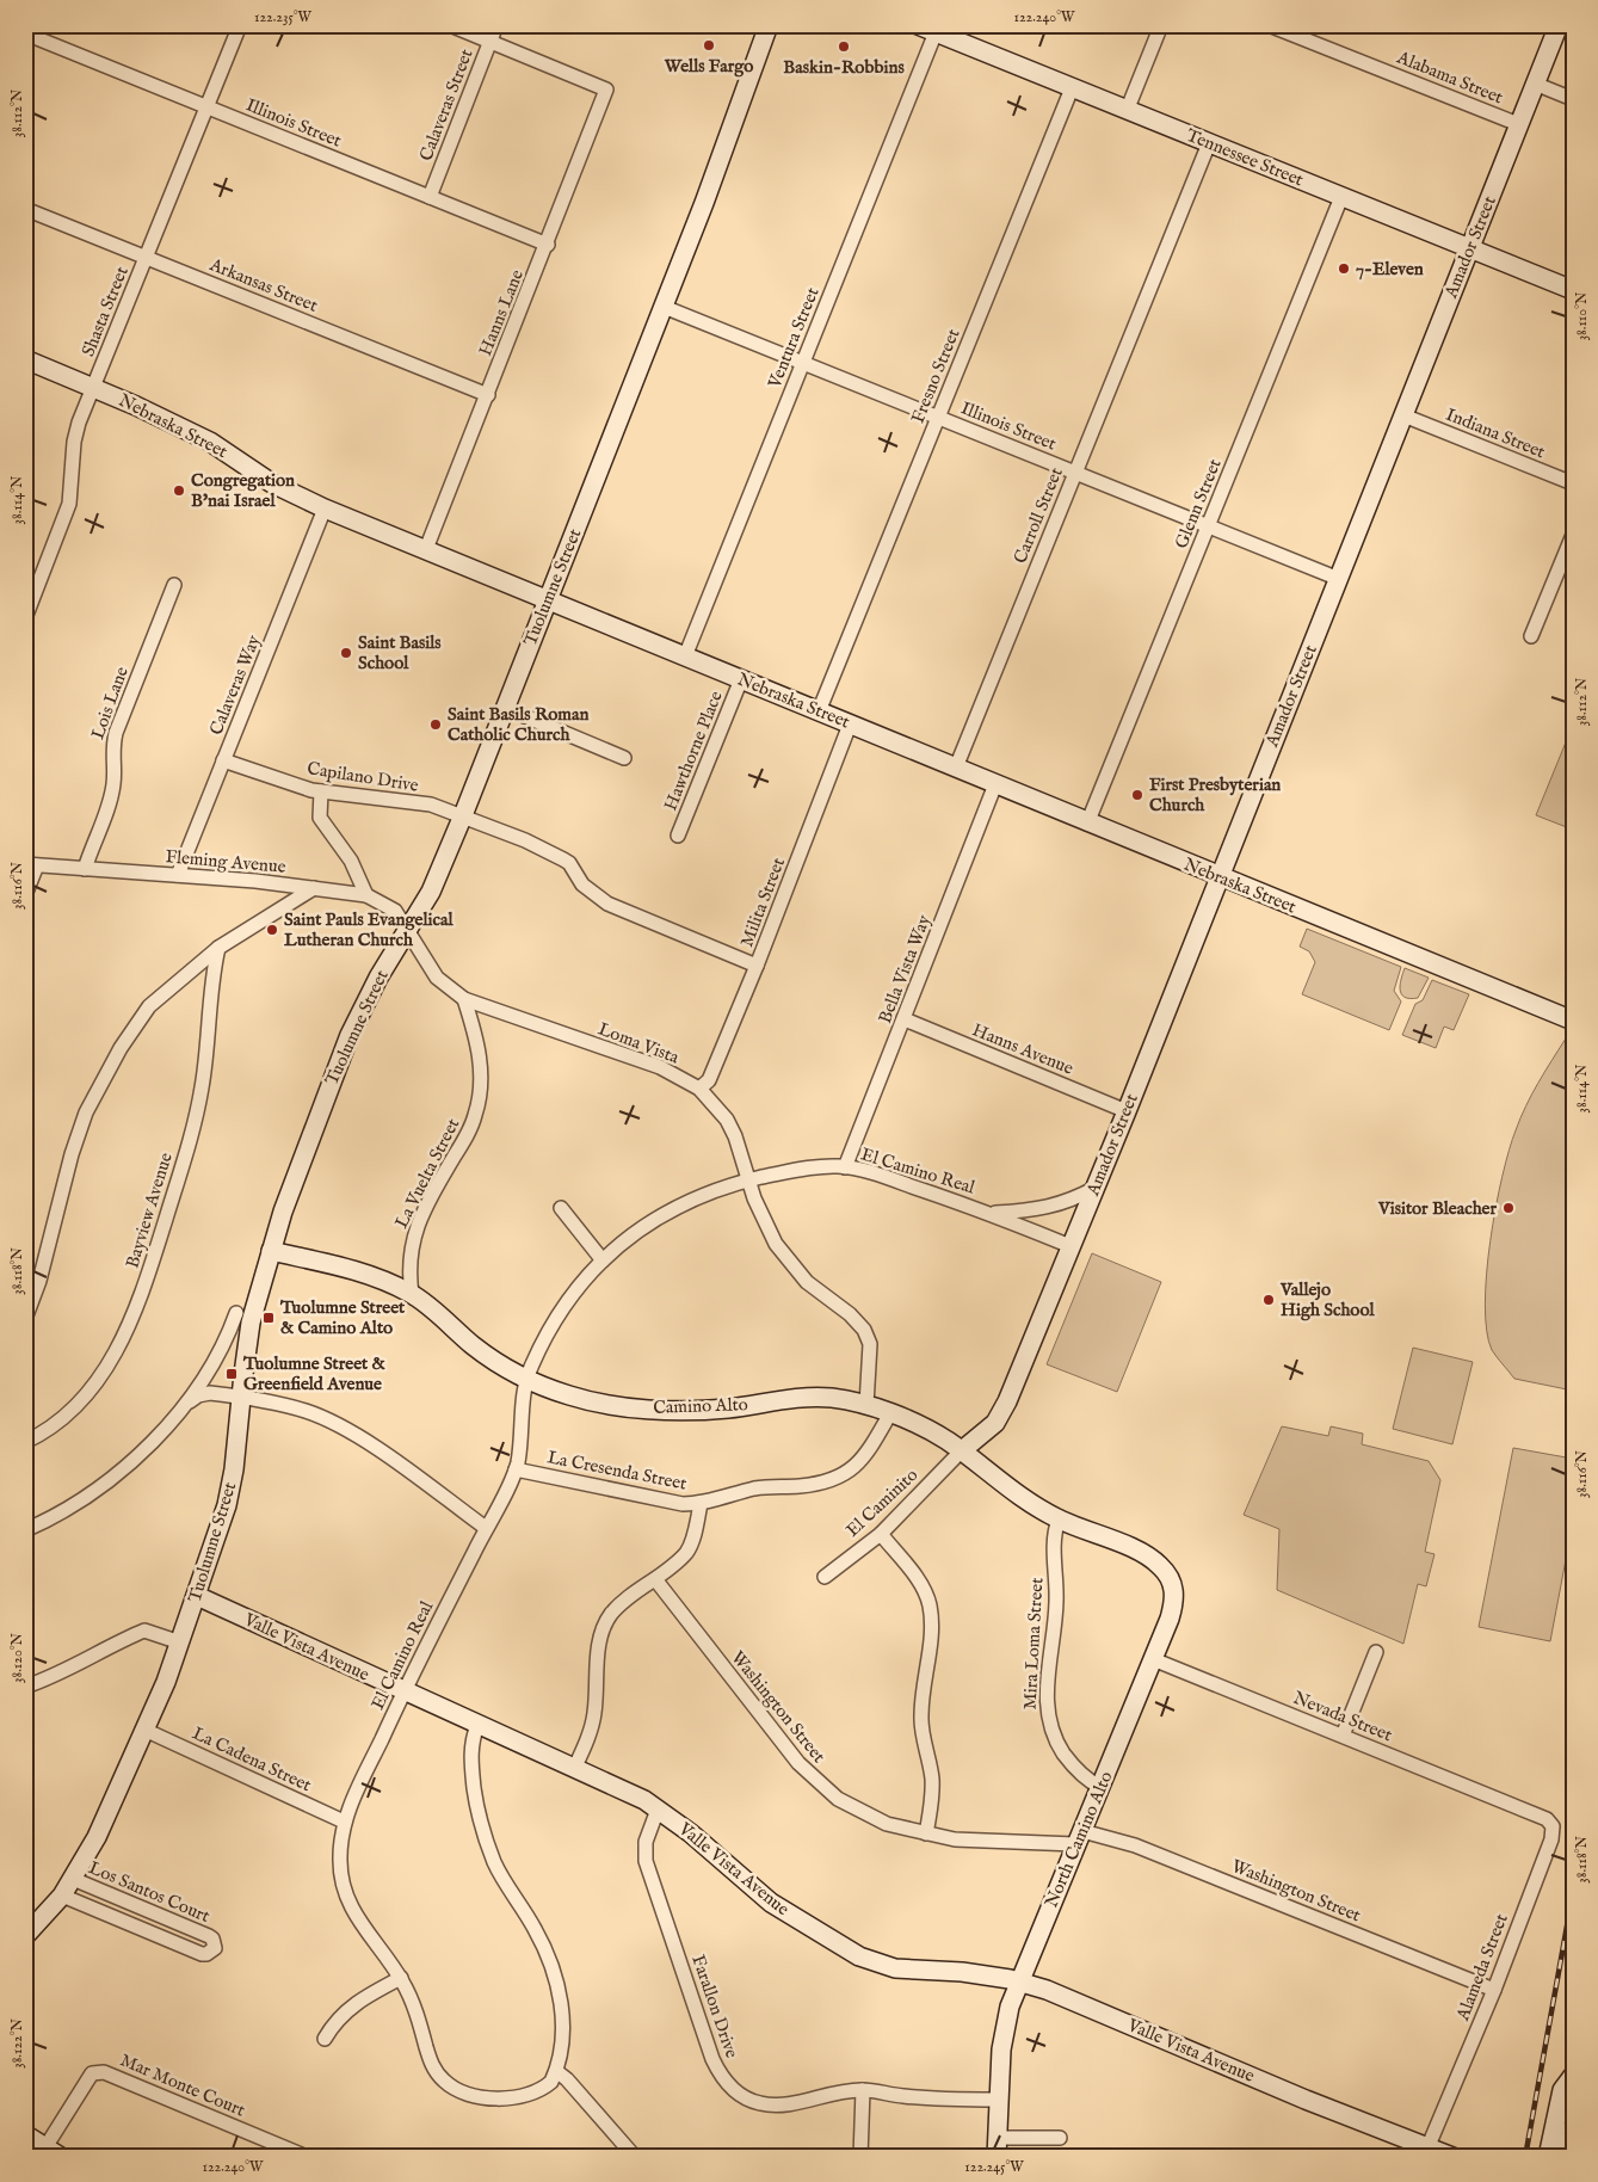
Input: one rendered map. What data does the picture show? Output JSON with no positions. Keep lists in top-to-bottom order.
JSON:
{
  "streets": {
    "street": [
      "Alabama Street",
      "Calaveras Street",
      "Illinois Street",
      "Tennessee Street",
      "Amador Street",
      "Arkansas Street",
      "Shasta Street",
      "Hanns Lane",
      "Ventura Street",
      "Fresno Street",
      "Nebraska Street",
      "Indiana Street",
      "Glenn Street",
      "Carroll Street",
      "Tuolumne Street",
      "Calaveras Way",
      "Lois Lane",
      "Hawthorne Place",
      "Capilano Drive",
      "Fleming Avenue",
      "Milita Street",
      "Bella Vista Way",
      "Loma Vista",
      "Hanns Avenue",
      "El Camino Real",
      "La Vuelta Street",
      "Bayview Avenue",
      "Camino Alto",
      "La Cresenda Street",
      "El Caminito",
      "Mira Loma Street",
      "Valle Vista Avenue",
      "Washington Street",
      "Nevada Street",
      "La Cadena Street",
      "North Camino Alto",
      "Los Santos Court",
      "Alameda Street",
      "Farallon Drive",
      "Mar Monte Court"
    ]
  },
  "crossings": [
    ["Alabama Street", "Amador Street"],
    ["Calaveras Street", "Illinois Street"],
    ["Calaveras Street", "Hanns Lane"],
    ["Illinois Street", "Amador Street"],
    ["Illinois Street", "Shasta Street"],
    ["Illinois Street", "Hanns Lane"],
    ["Illinois Street", "Ventura Street"],
    ["Illinois Street", "Fresno Street"],
    ["Illinois Street", "Glenn Street"],
    ["Illinois Street", "Carroll Street"],
    ["Illinois Street", "Tuolumne Street"],
    ["Tennessee Street", "Amador Street"],
    ["Tennessee Street", "Ventura Street"],
    ["Tennessee Street", "Fresno Street"],
    ["Tennessee Street", "Glenn Street"],
    ["Tennessee Street", "Carroll Street"],
    ["Amador Street", "Nebraska Street"],
    ["Amador Street", "Indiana Street"],
    ["Amador Street", "Hanns Avenue"],
    ["Amador Street", "El Camino Real"],
    ["Amador Street", "Camino Alto"],
    ["Amador Street", "El Caminito"],
    ["Arkansas Street", "Shasta Street"],
    ["Arkansas Street", "Hanns Lane"],
    ["Shasta Street", "Nebraska Street"],
    ["Hanns Lane", "Nebraska Street"],
    ["Ventura Street", "Nebraska Street"],
    ["Fresno Street", "Nebraska Street"],
    ["Nebraska Street", "Glenn Street"],
    ["Nebraska Street", "Carroll Street"],
    ["Nebraska Street", "Tuolumne Street"],
    ["Nebraska Street", "Calaveras Way"],
    ["Nebraska Street", "Hawthorne Place"],
    ["Nebraska Street", "Milita Street"],
    ["Nebraska Street", "Bella Vista Way"],
    ["Tuolumne Street", "Capilano Drive"],
    ["Tuolumne Street", "Fleming Avenue"],
    ["Tuolumne Street", "Loma Vista"],
    ["Tuolumne Street", "Camino Alto"],
    ["Tuolumne Street", "Valle Vista Avenue"],
    ["Tuolumne Street", "La Cadena Street"],
    ["Tuolumne Street", "Los Santos Court"],
    ["Calaveras Way", "Capilano Drive"],
    ["Calaveras Way", "Fleming Avenue"],
    ["Lois Lane", "Fleming Avenue"],
    ["Capilano Drive", "Milita Street"],
    ["Fleming Avenue", "Loma Vista"],
    ["Milita Street", "Loma Vista"],
    ["Bella Vista Way", "Hanns Avenue"],
    ["Bella Vista Way", "El Camino Real"],
    ["Loma Vista", "El Camino Real"],
    ["Loma Vista", "La Vuelta Street"],
    ["Loma Vista", "Camino Alto"],
    ["El Camino Real", "Camino Alto"],
    ["El Camino Real", "La Cresenda Street"],
    ["El Camino Real", "Valle Vista Avenue"],
    ["El Camino Real", "La Cadena Street"],
    ["La Vuelta Street", "Camino Alto"],
    ["Camino Alto", "La Cresenda Street"],
    ["Camino Alto", "El Caminito"],
    ["Camino Alto", "Mira Loma Street"],
    ["Camino Alto", "North Camino Alto"],
    ["Mira Loma Street", "North Camino Alto"],
    ["Valle Vista Avenue", "North Camino Alto"],
    ["Valle Vista Avenue", "Alameda Street"],
    ["Valle Vista Avenue", "Farallon Drive"],
    ["Washington Street", "North Camino Alto"],
    ["Washington Street", "Alameda Street"],
    ["Nevada Street", "North Camino Alto"],
    ["Nevada Street", "Alameda Street"],
    ["North Camino Alto", "Farallon Drive"]
  ],
  "places": {
    "other": [
      "Wells Fargo",
      "Baskin-Robbins",
      "7-Eleven",
      "Congregation B'nai Israel",
      "Saint Basils School",
      "Saint Basils Roman Catholic Church",
      "First Presbyterian Church",
      "Saint Pauls Evangelical Lutheran Church",
      "Visitor Bleacher",
      "Vallejo High School"
    ],
    "transit": ["Tuolumne Street & Camino Alto", "Tuolumne Street & Greenfield Avenue"]
  },
  "coordinates": [
    "122.235°W",
    "122.240°W",
    "38.112°N",
    "38.110°N",
    "38.114°N",
    "38.116°N",
    "38.118°N",
    "38.120°N",
    "38.122°N",
    "122.245°W"
  ]
}
